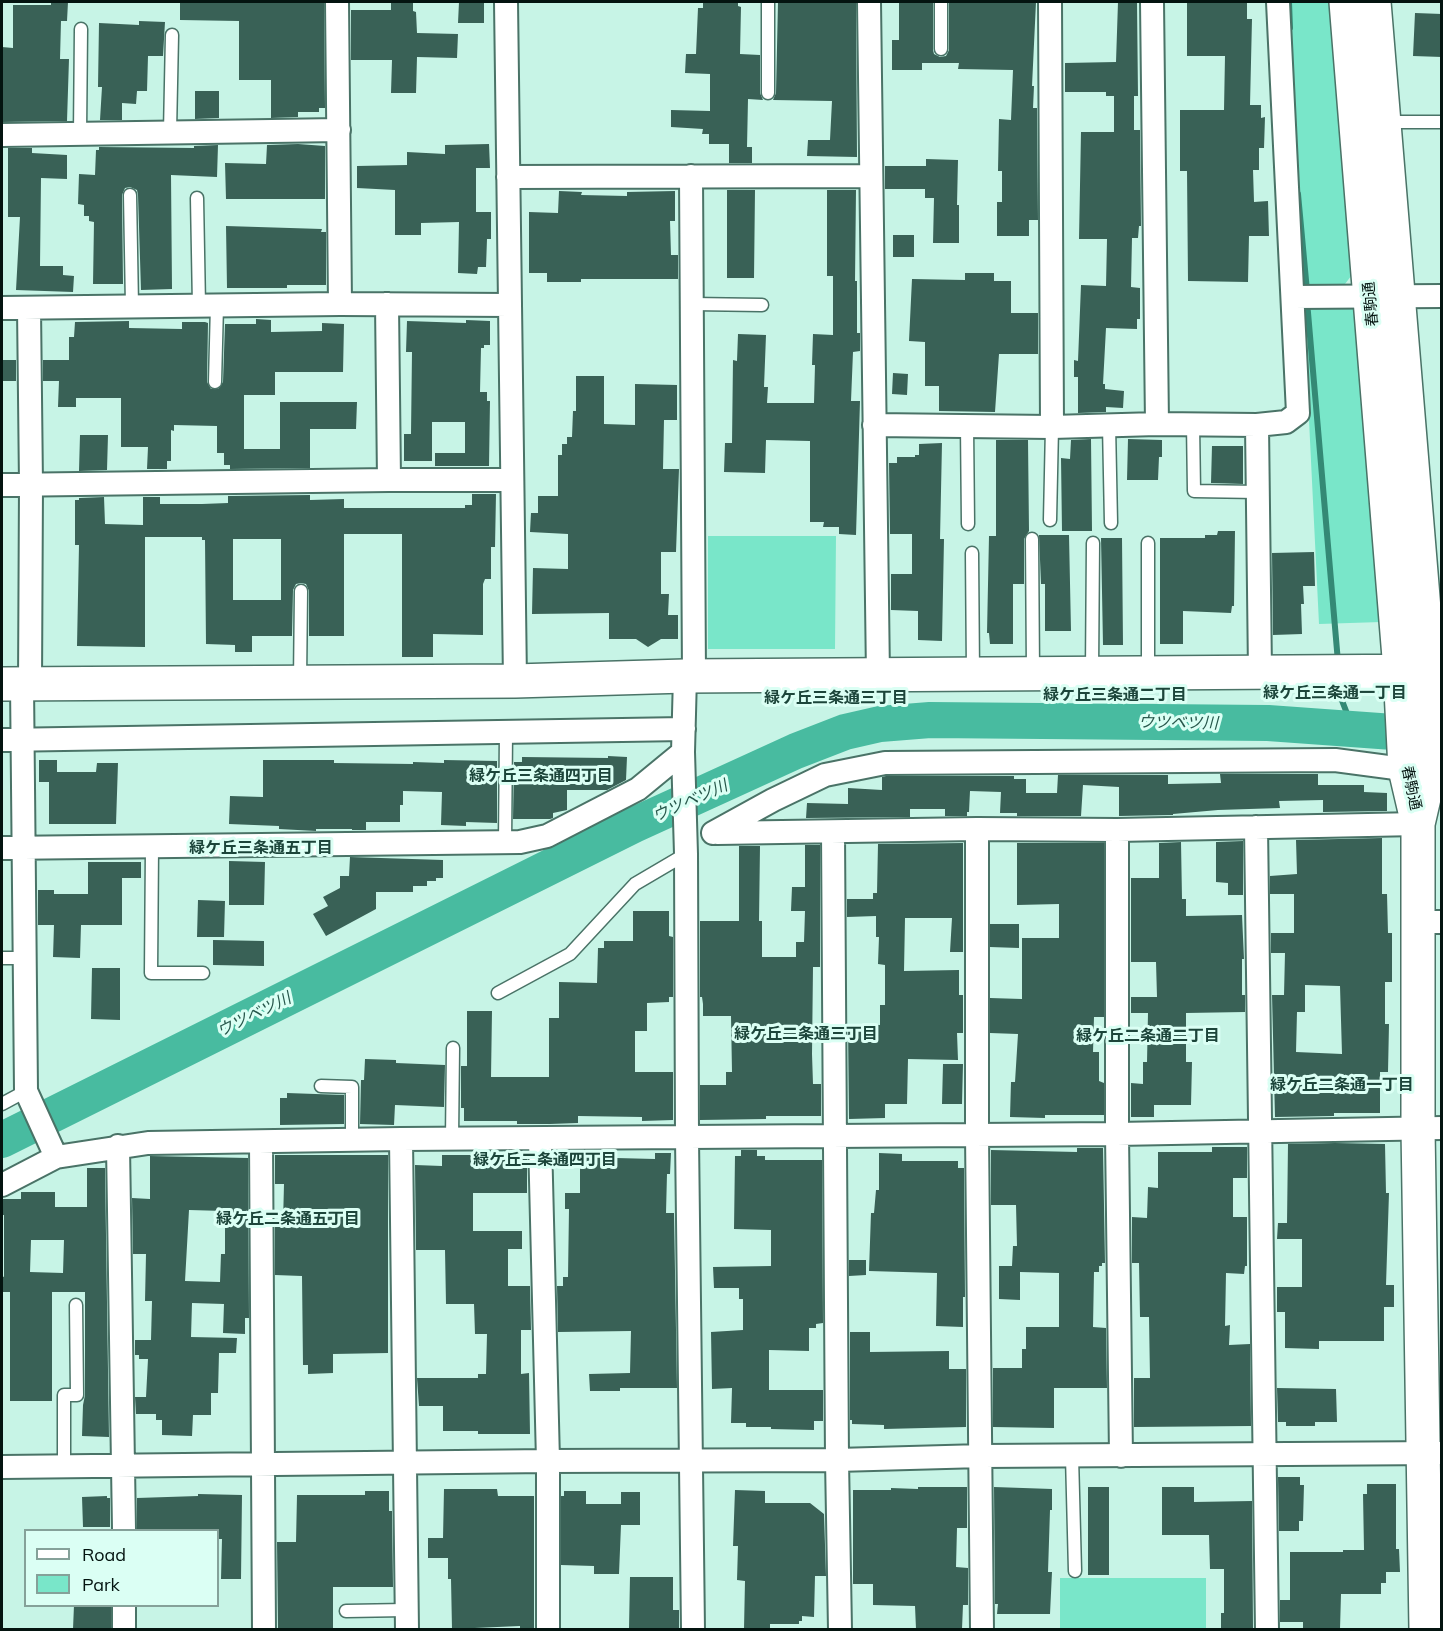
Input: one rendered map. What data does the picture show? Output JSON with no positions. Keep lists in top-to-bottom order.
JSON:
{
  "streets": {
    "street": ["春駒通"]
  },
  "districts": [
    "緑ケ丘三条通一丁目",
    "緑ケ丘三条通二丁目",
    "緑ケ丘三条通三丁目",
    "緑ケ丘三条通四丁目",
    "緑ケ丘三条通五丁目",
    "緑ケ丘二条通三丁目",
    "緑ケ丘二条通二丁目",
    "緑ケ丘二条通一丁目",
    "緑ケ丘二条通四丁目",
    "緑ケ丘二条通五丁目"
  ],
  "water": ["ウツベツ川"],
  "legend": ["Road", "Park"]
}
